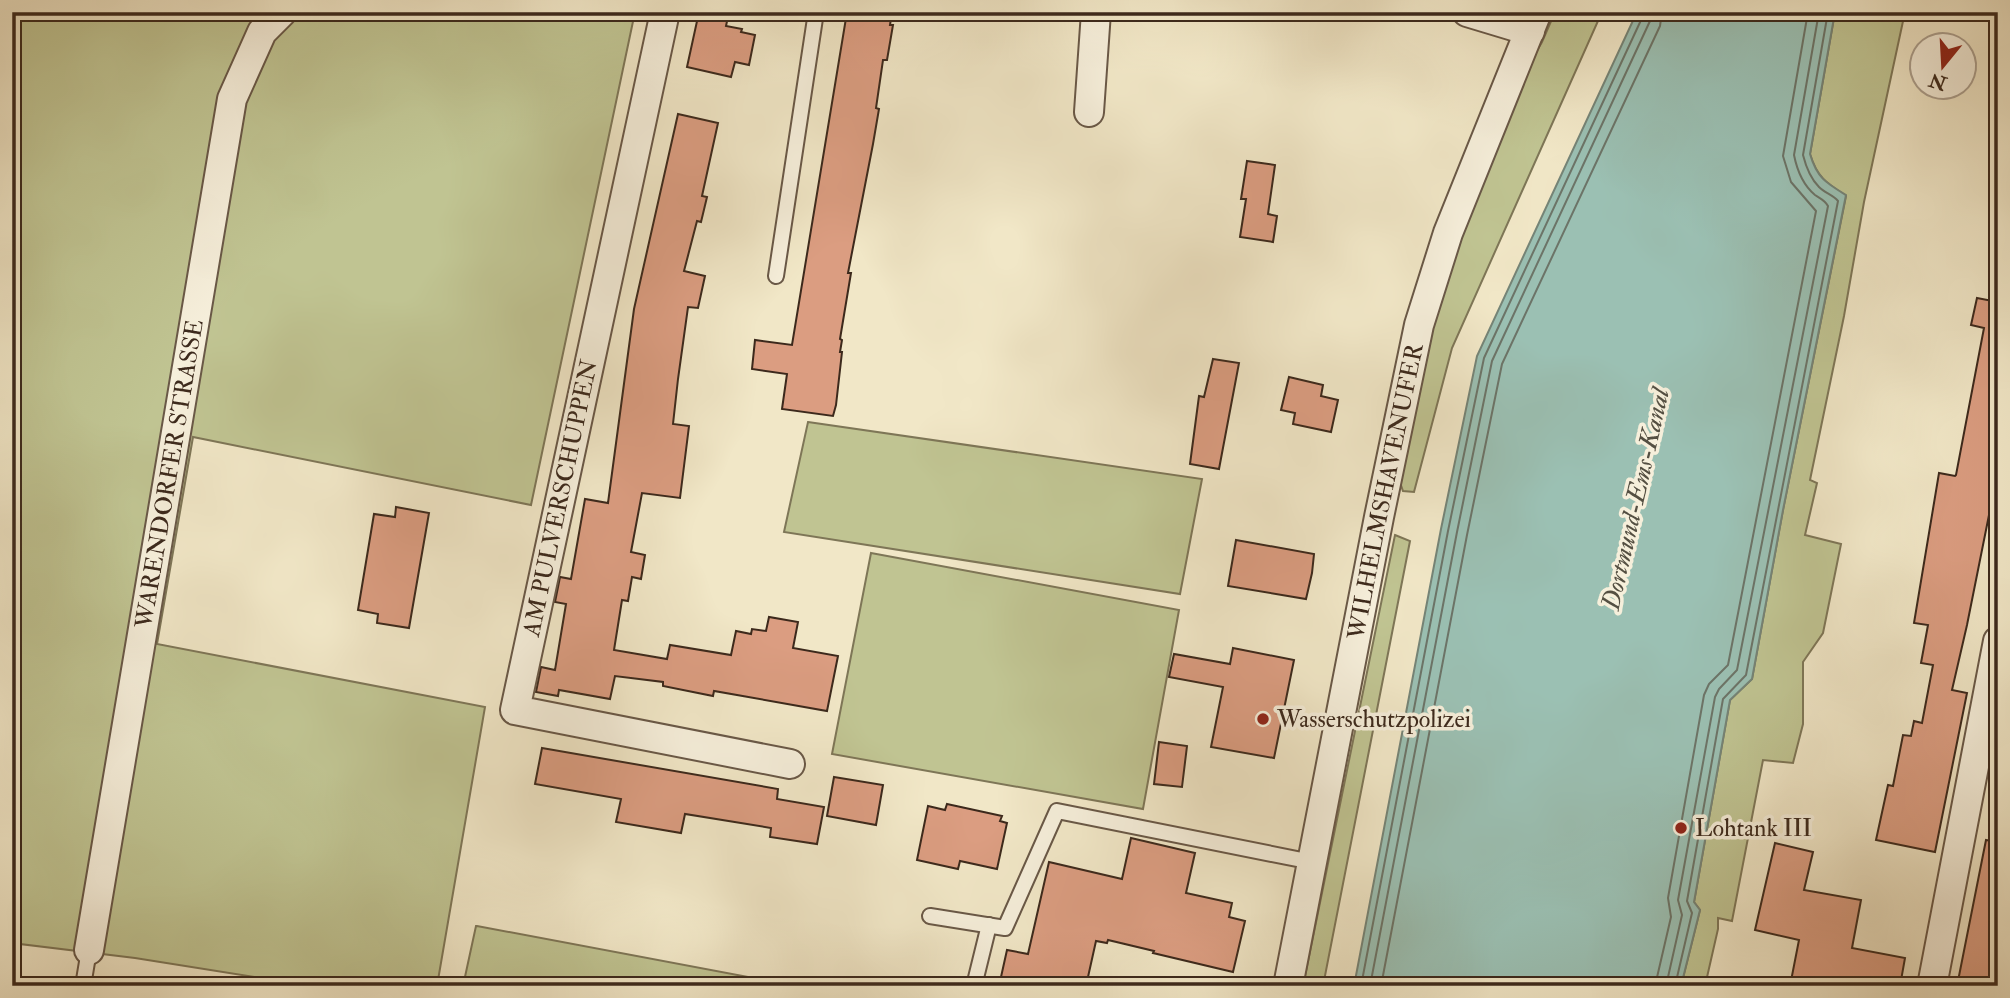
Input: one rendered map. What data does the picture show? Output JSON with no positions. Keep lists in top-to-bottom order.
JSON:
{
  "streets": {
    "street": ["WARENDORFER STRASSE", "WILHELMSHAVENUFER", "AM PULVERSCHUPPEN"]
  },
  "water": ["Dortmund-Ems-Kanal"],
  "places": ["Wasserschutzpolizei", "Lohtank III"],
  "north": "bottom"
}
